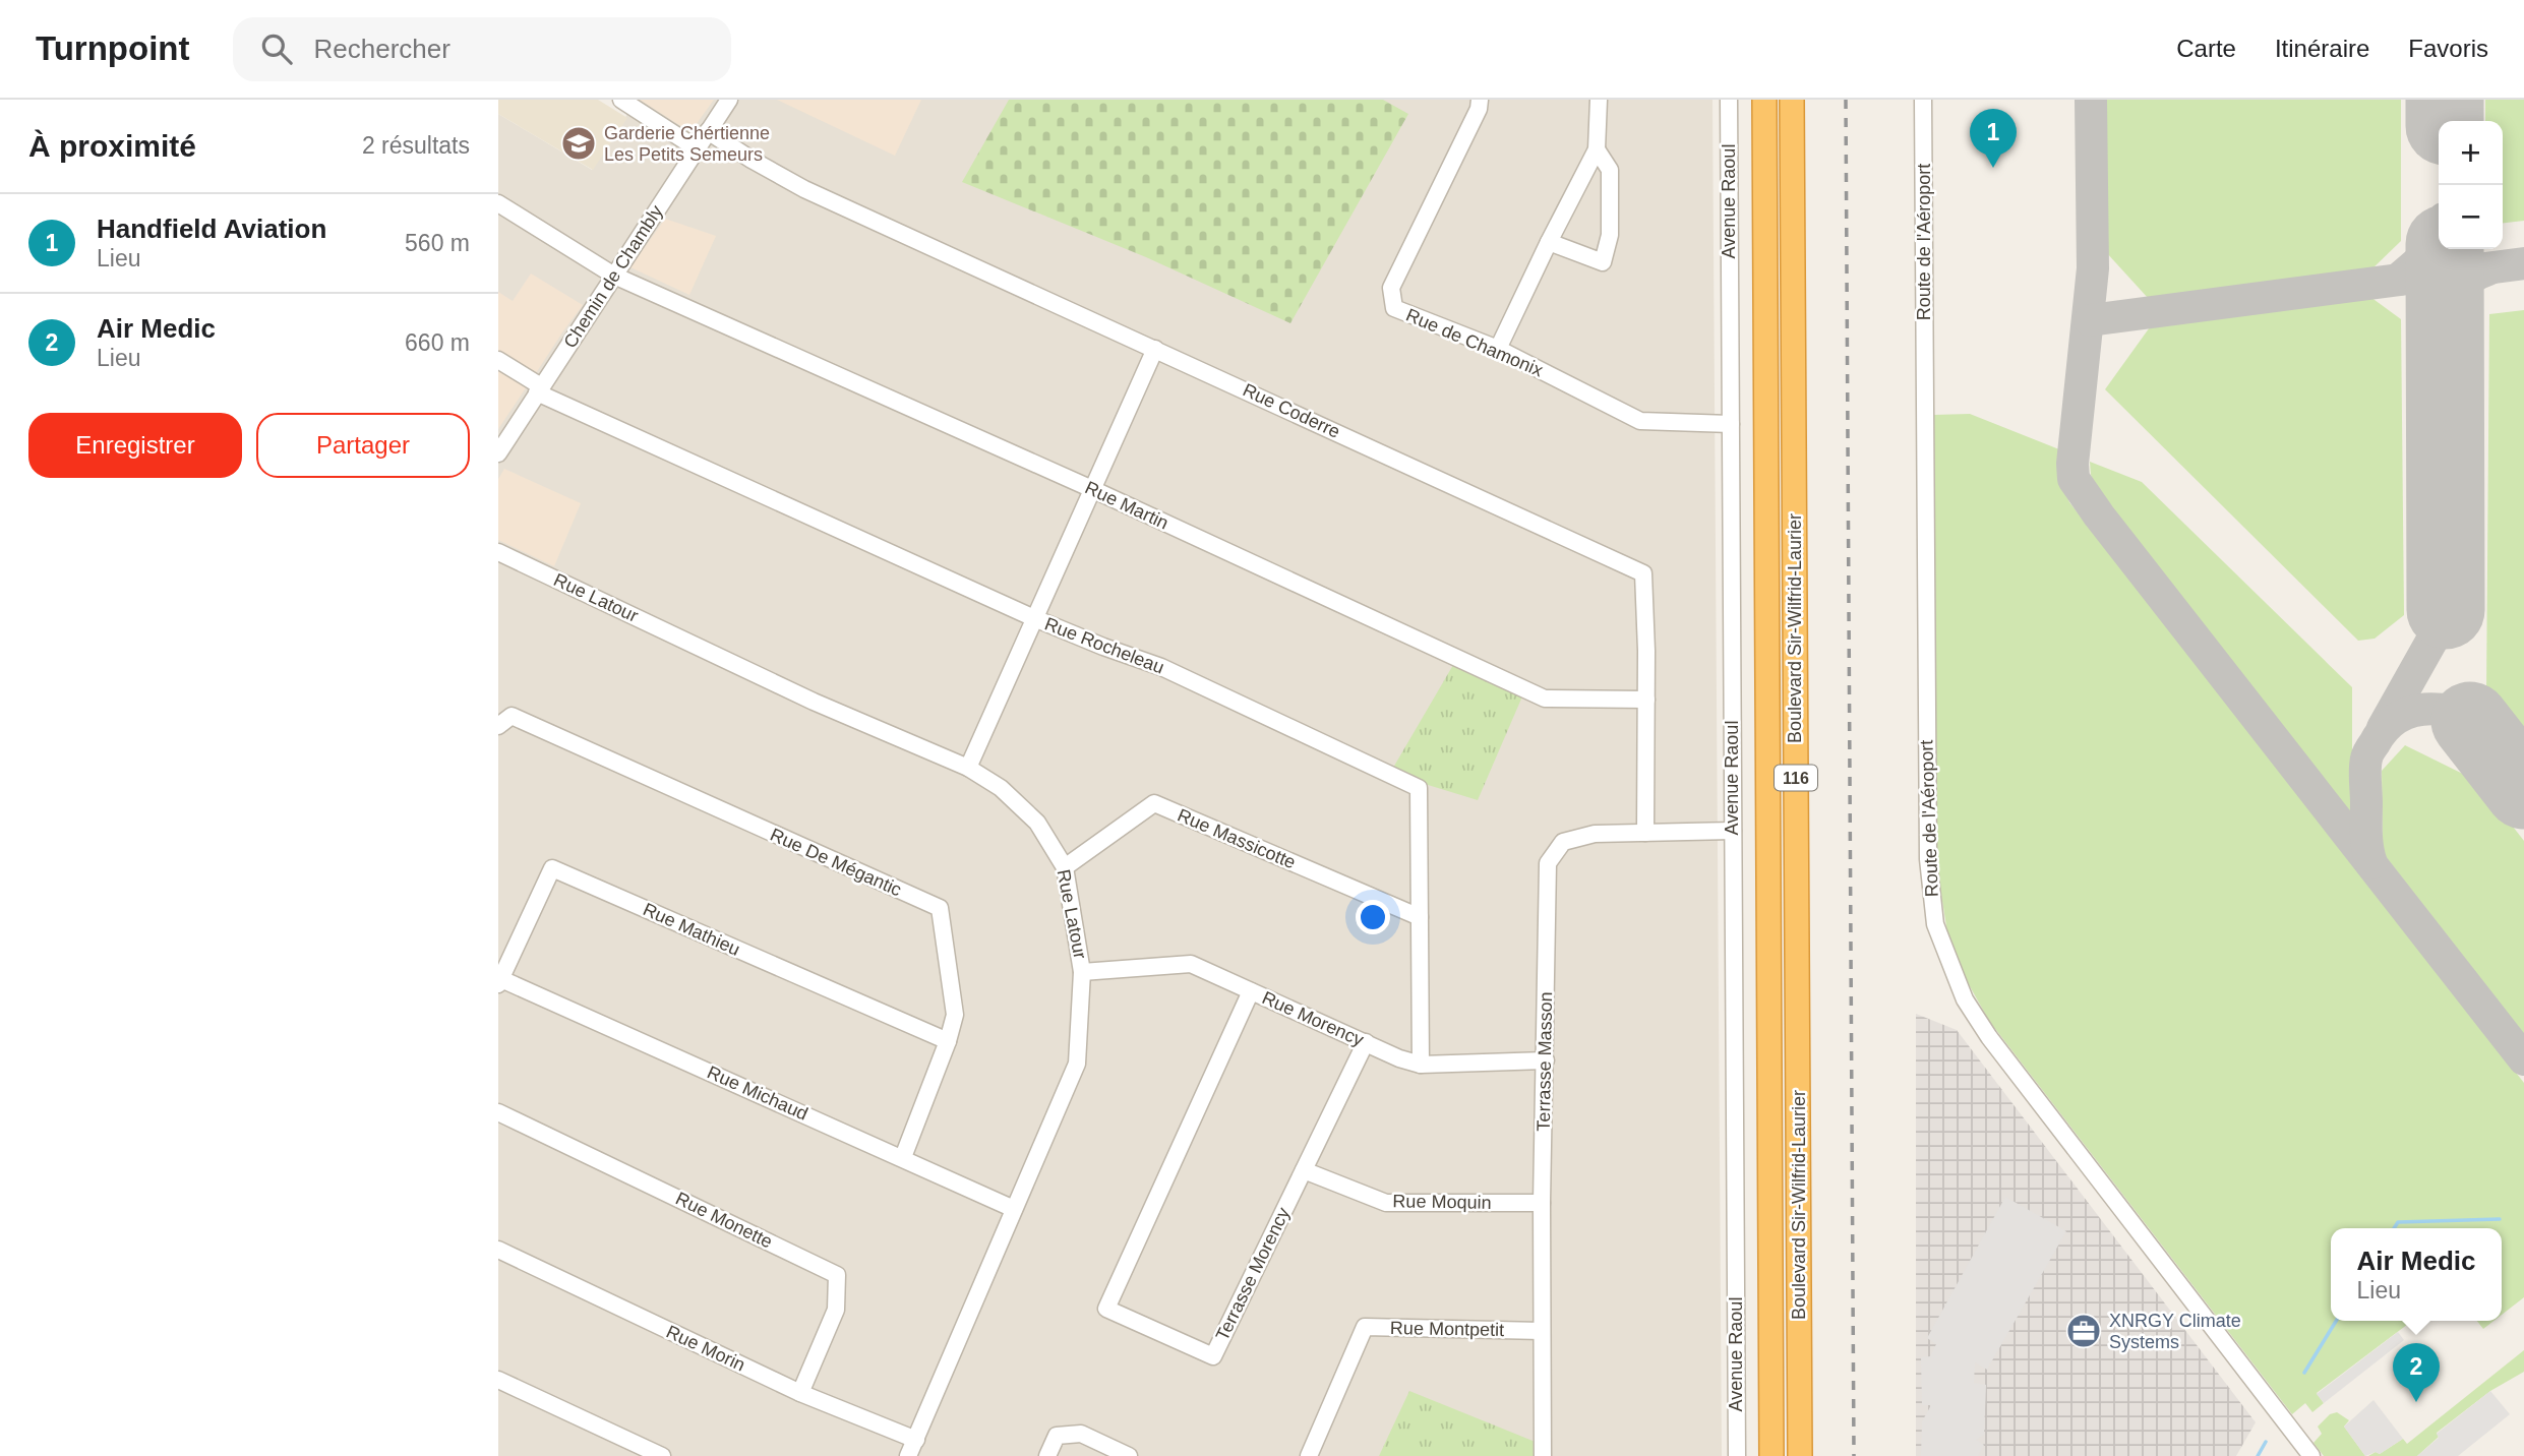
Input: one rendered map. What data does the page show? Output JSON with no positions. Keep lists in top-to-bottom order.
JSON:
{
  "streets": {
    "highway": ["Boulevard Sir-Wilfrid-Laurier", "116"],
    "street": [
      "Avenue Raoul",
      "Route de l'Aéroport",
      "Chemin de Chambly",
      "Rue de Chamonix",
      "Rue Coderre",
      "Rue Martin",
      "Rue Latour",
      "Rue Rocheleau",
      "Rue Massicotte",
      "Rue De Mégantic",
      "Rue Mathieu",
      "Rue Morency",
      "Terrasse Masson",
      "Rue Michaud",
      "Rue Moquin",
      "Rue Monette",
      "Terrasse Morency",
      "Rue Montpetit",
      "Rue Morin"
    ]
  },
  "crossings": [
    ["Avenue Raoul", "Rue de Chamonix"],
    ["Avenue Raoul", "Terrasse Masson"],
    ["Chemin de Chambly", "Rue Coderre"],
    ["Chemin de Chambly", "Rue Martin"],
    ["Chemin de Chambly", "Rue Rocheleau"],
    ["Rue Coderre", "Rue Martin"],
    ["Rue Coderre", "Terrasse Masson"],
    ["Rue Latour", "Rue Massicotte"],
    ["Rue Latour", "Rue Morency"],
    ["Rue Latour", "Rue Michaud"],
    ["Rue Latour", "Rue Morin"],
    ["Rue Rocheleau", "Rue Massicotte"],
    ["Rue Rocheleau", "Rue Morency"],
    ["Rue De Mégantic", "Rue Mathieu"],
    ["Rue De Mégantic", "Rue Michaud"],
    ["Rue Mathieu", "Rue Michaud"],
    ["Rue Morency", "Terrasse Masson"],
    ["Rue Morency", "Terrasse Morency"],
    ["Terrasse Masson", "Rue Moquin"],
    ["Terrasse Masson", "Rue Montpetit"],
    ["Rue Moquin", "Terrasse Morency"],
    ["Rue Monette", "Rue Morin"]
  ],
  "places": {
    "school or university": ["Garderie Chértienne Les Petits Semeurs"],
    "office": ["XNRGY Climate Systems"]
  },
  "page": {
    "header": "Turnpoint",
    "search": "Rechercher",
    "nav": ["Carte", "Itinéraire", "Favoris"],
    "heading": ["À proximité", "2 résultats"],
    "pins": ["1", "2"],
    "map_buttons": ["+", "−"],
    "list": [
      {
        "mark": "1",
        "name": "Handfield Aviation",
        "note": "Lieu",
        "value": "560 m"
      },
      {
        "mark": "2",
        "name": "Air Medic",
        "note": "Lieu",
        "value": "660 m"
      }
    ],
    "buttons": ["Enregistrer", "Partager"],
    "popup": ["Air Medic", "Lieu"]
  }
}
